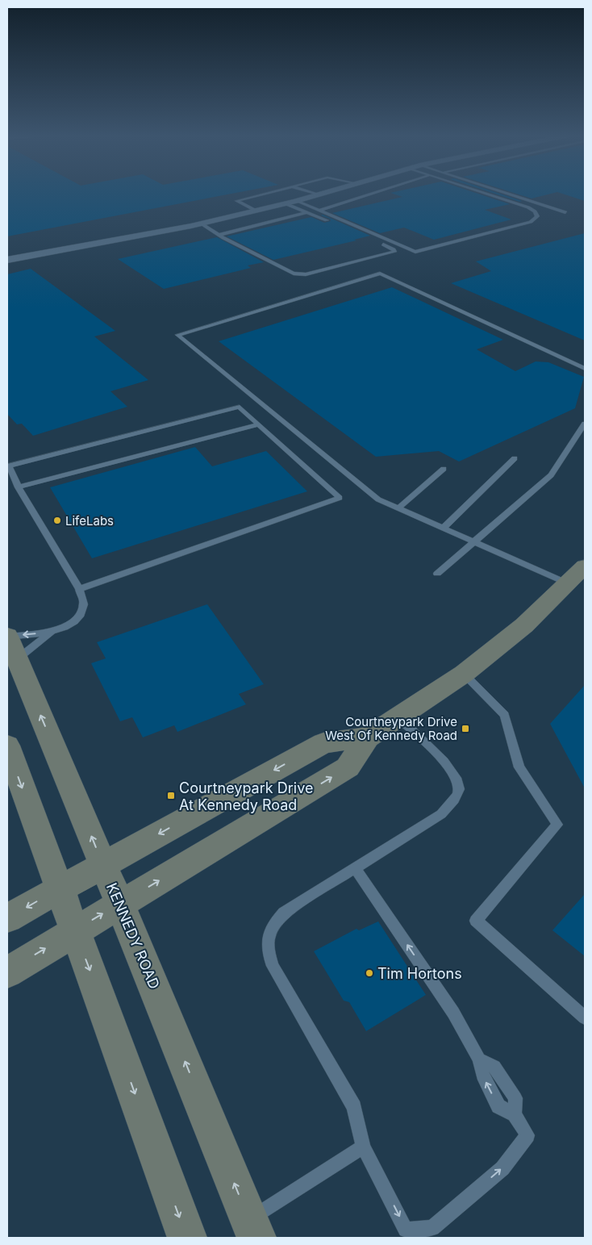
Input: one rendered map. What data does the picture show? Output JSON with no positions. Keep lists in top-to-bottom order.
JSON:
{
  "streets": {
    "main road": ["KENNEDY ROAD"]
  },
  "places": {
    "other": ["LifeLabs", "Tim Hortons"],
    "transit": ["Courtneypark Drive West Of Kennedy Road", "Courtneypark Drive At Kennedy Road"]
  }
}
